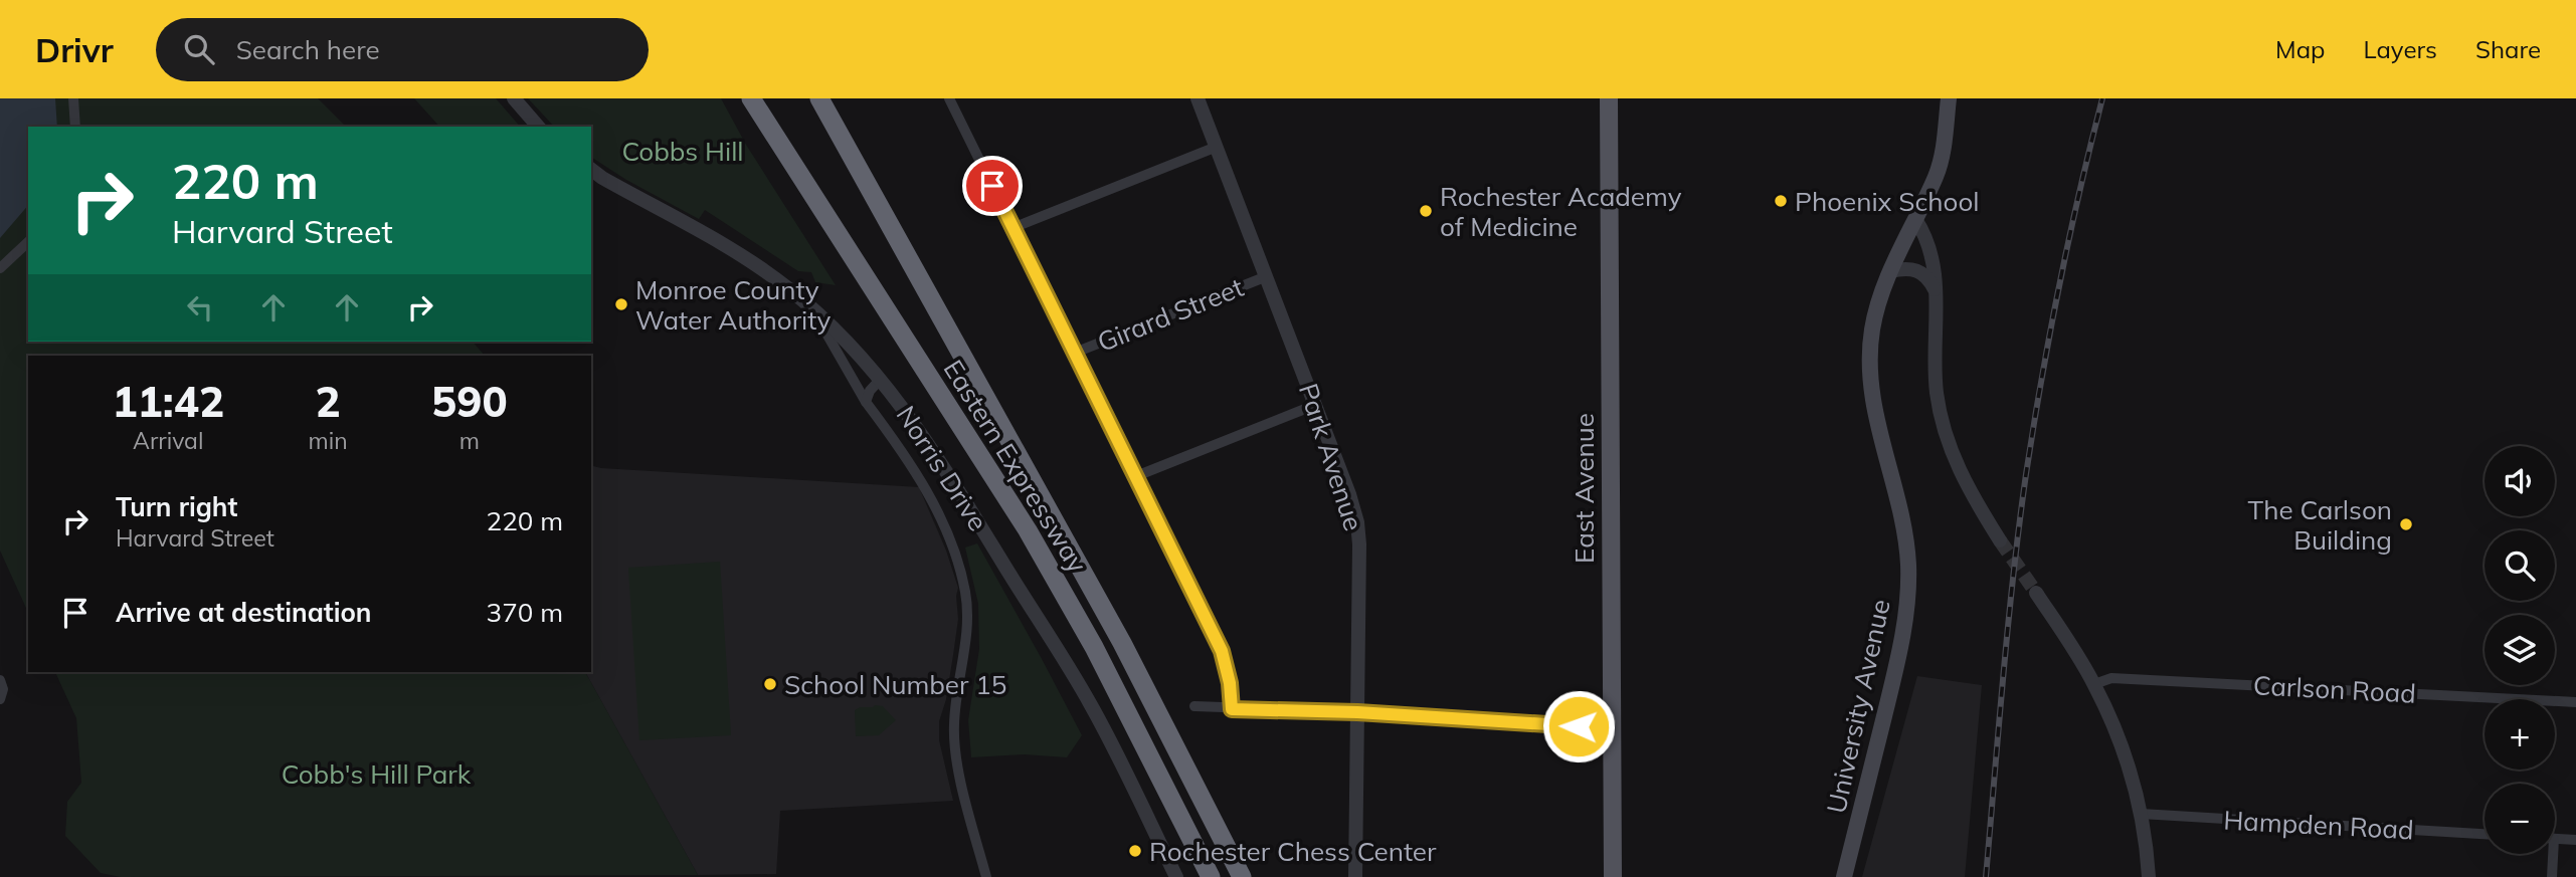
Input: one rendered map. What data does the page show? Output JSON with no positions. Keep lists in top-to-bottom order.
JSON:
{
  "streets": {
    "highway": ["Eastern Expressway"],
    "main road": ["East Avenue", "University Avenue"],
    "street": [
      "Girard Street",
      "Park Avenue",
      "Norris Drive",
      "Carlson Road",
      "Hampden Road"
    ]
  },
  "crossings": [
    ["Girard Street", "Park Avenue"]
  ],
  "parks": ["Cobbs Hill", "Cobb's Hill Park"],
  "places": [
    "Phoenix School",
    "Rochester Academy of Medicine",
    "Monroe County Water Authority",
    "The Carlson Building",
    "School Number 15",
    "Rochester Chess Center"
  ],
  "page": {
    "header": "Drivr",
    "search": "Search here",
    "nav": ["Map", "Layers", "Share"],
    "turn": ["220 m", "Harvard Street"],
    "eta": [
      "11:42",
      "Arrival",
      "2",
      "min",
      "590",
      "m"
    ],
    "map_buttons": ["+", "−"],
    "list": [
      {
        "name": "Turn right",
        "note": "Harvard Street",
        "value": "220 m"
      },
      {
        "name": "Arrive at destination",
        "value": "370 m"
      }
    ]
  }
}
